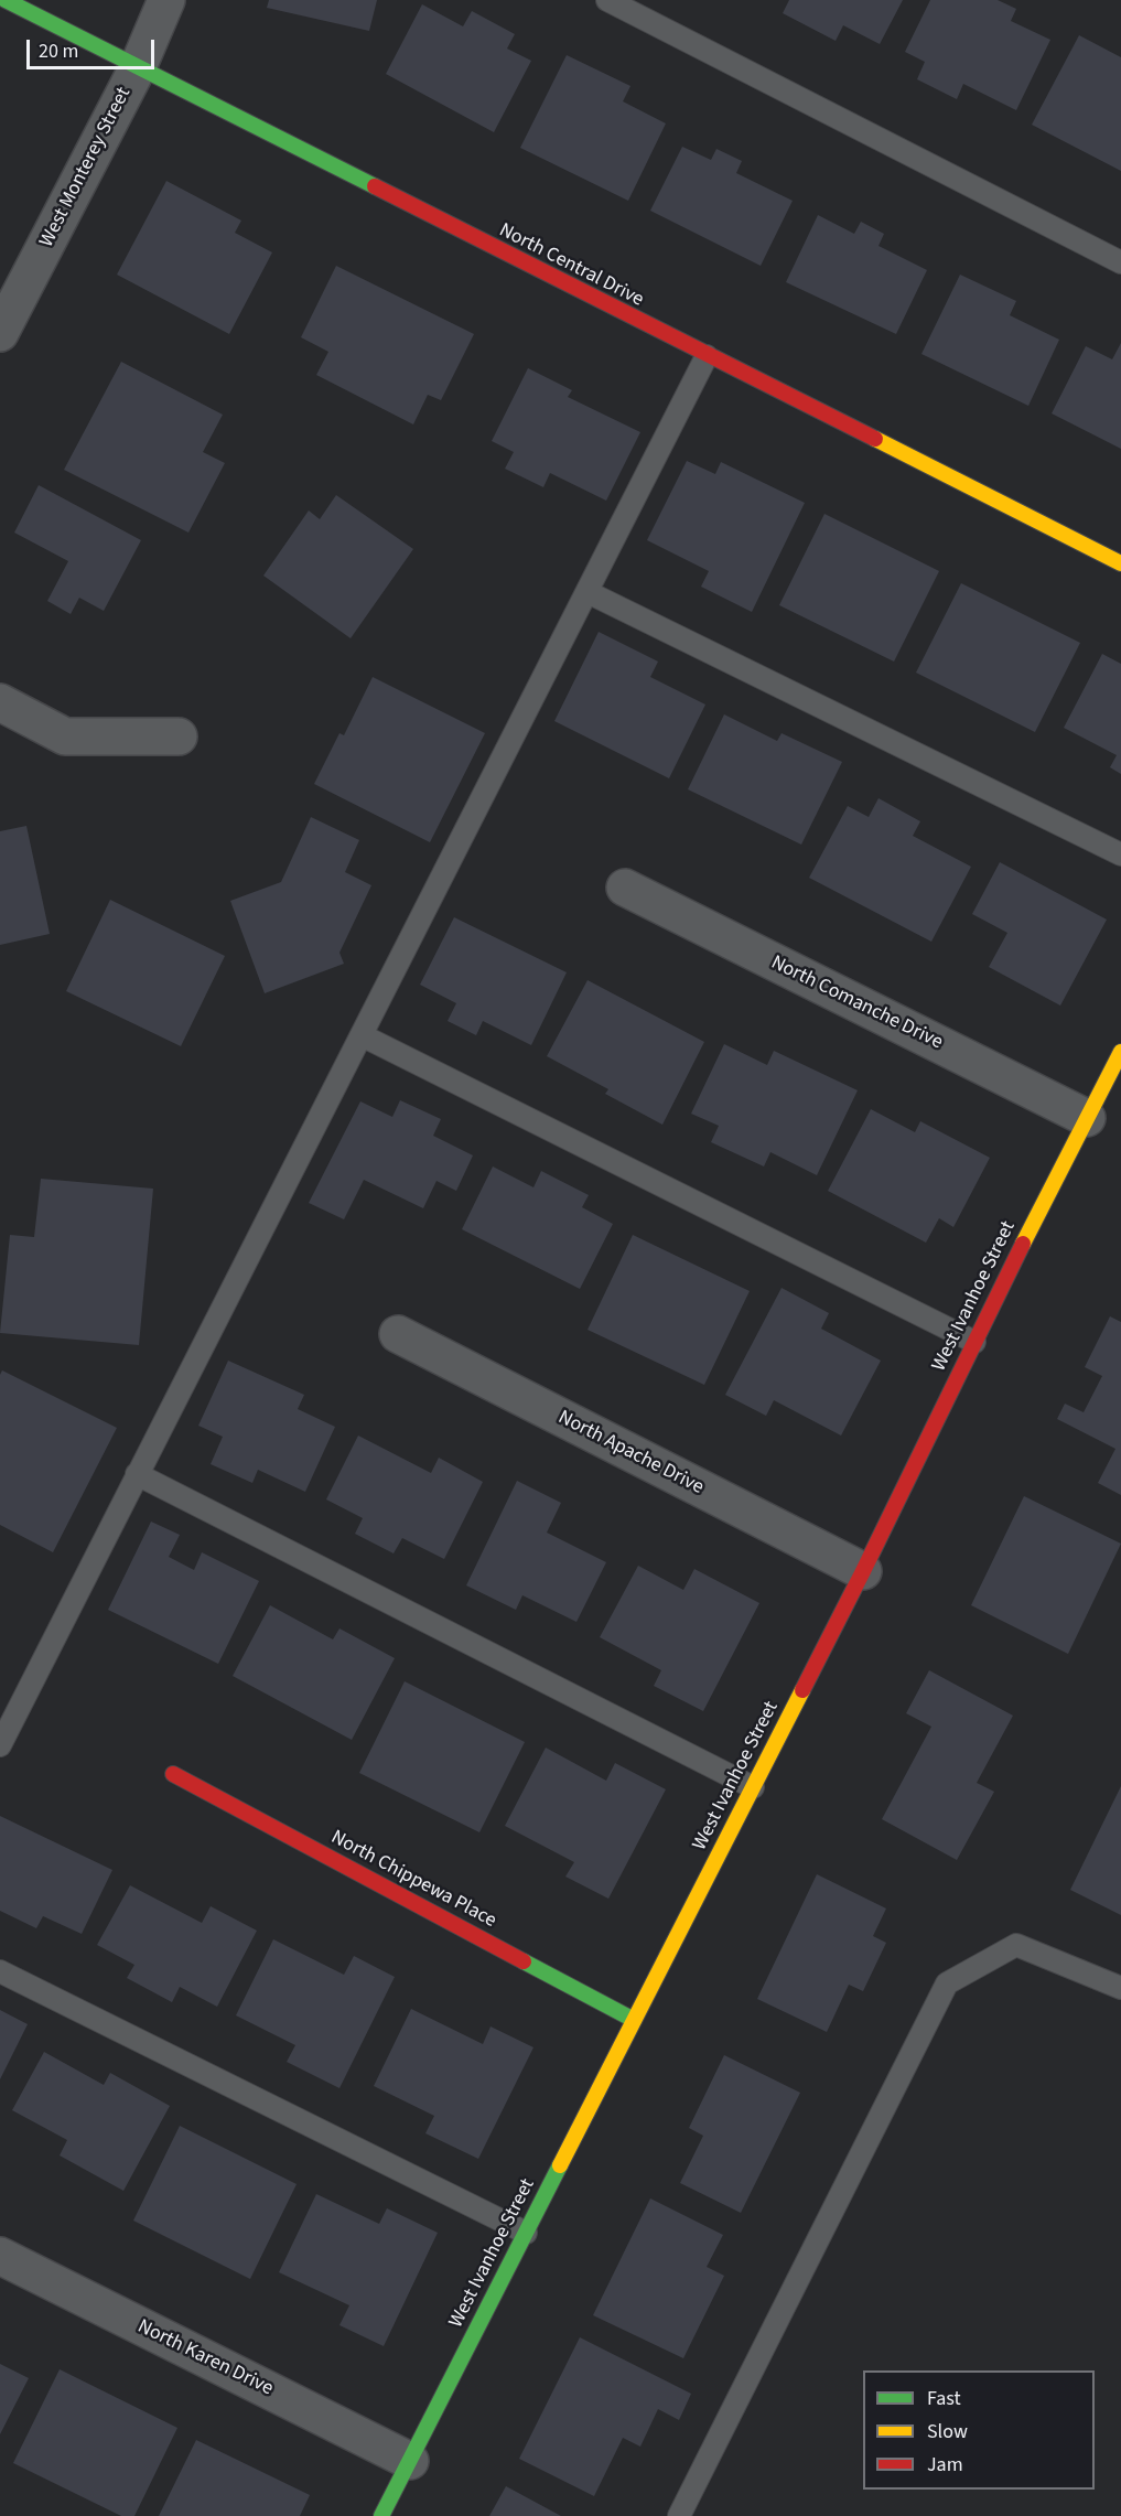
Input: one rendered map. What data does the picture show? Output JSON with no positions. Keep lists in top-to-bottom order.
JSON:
{
  "streets": {
    "street": [
      "West Monterey Street",
      "North Central Drive",
      "North Comanche Drive",
      "West Ivanhoe Street",
      "North Apache Drive",
      "North Chippewa Place",
      "North Karen Drive"
    ]
  },
  "crossings": [
    ["West Monterey Street", "North Central Drive"],
    ["North Comanche Drive", "West Ivanhoe Street"],
    ["West Ivanhoe Street", "North Apache Drive"],
    ["West Ivanhoe Street", "North Chippewa Place"],
    ["West Ivanhoe Street", "North Karen Drive"]
  ],
  "legend": ["Fast", "Slow", "Jam"],
  "scale_bar": "20 m"
}
